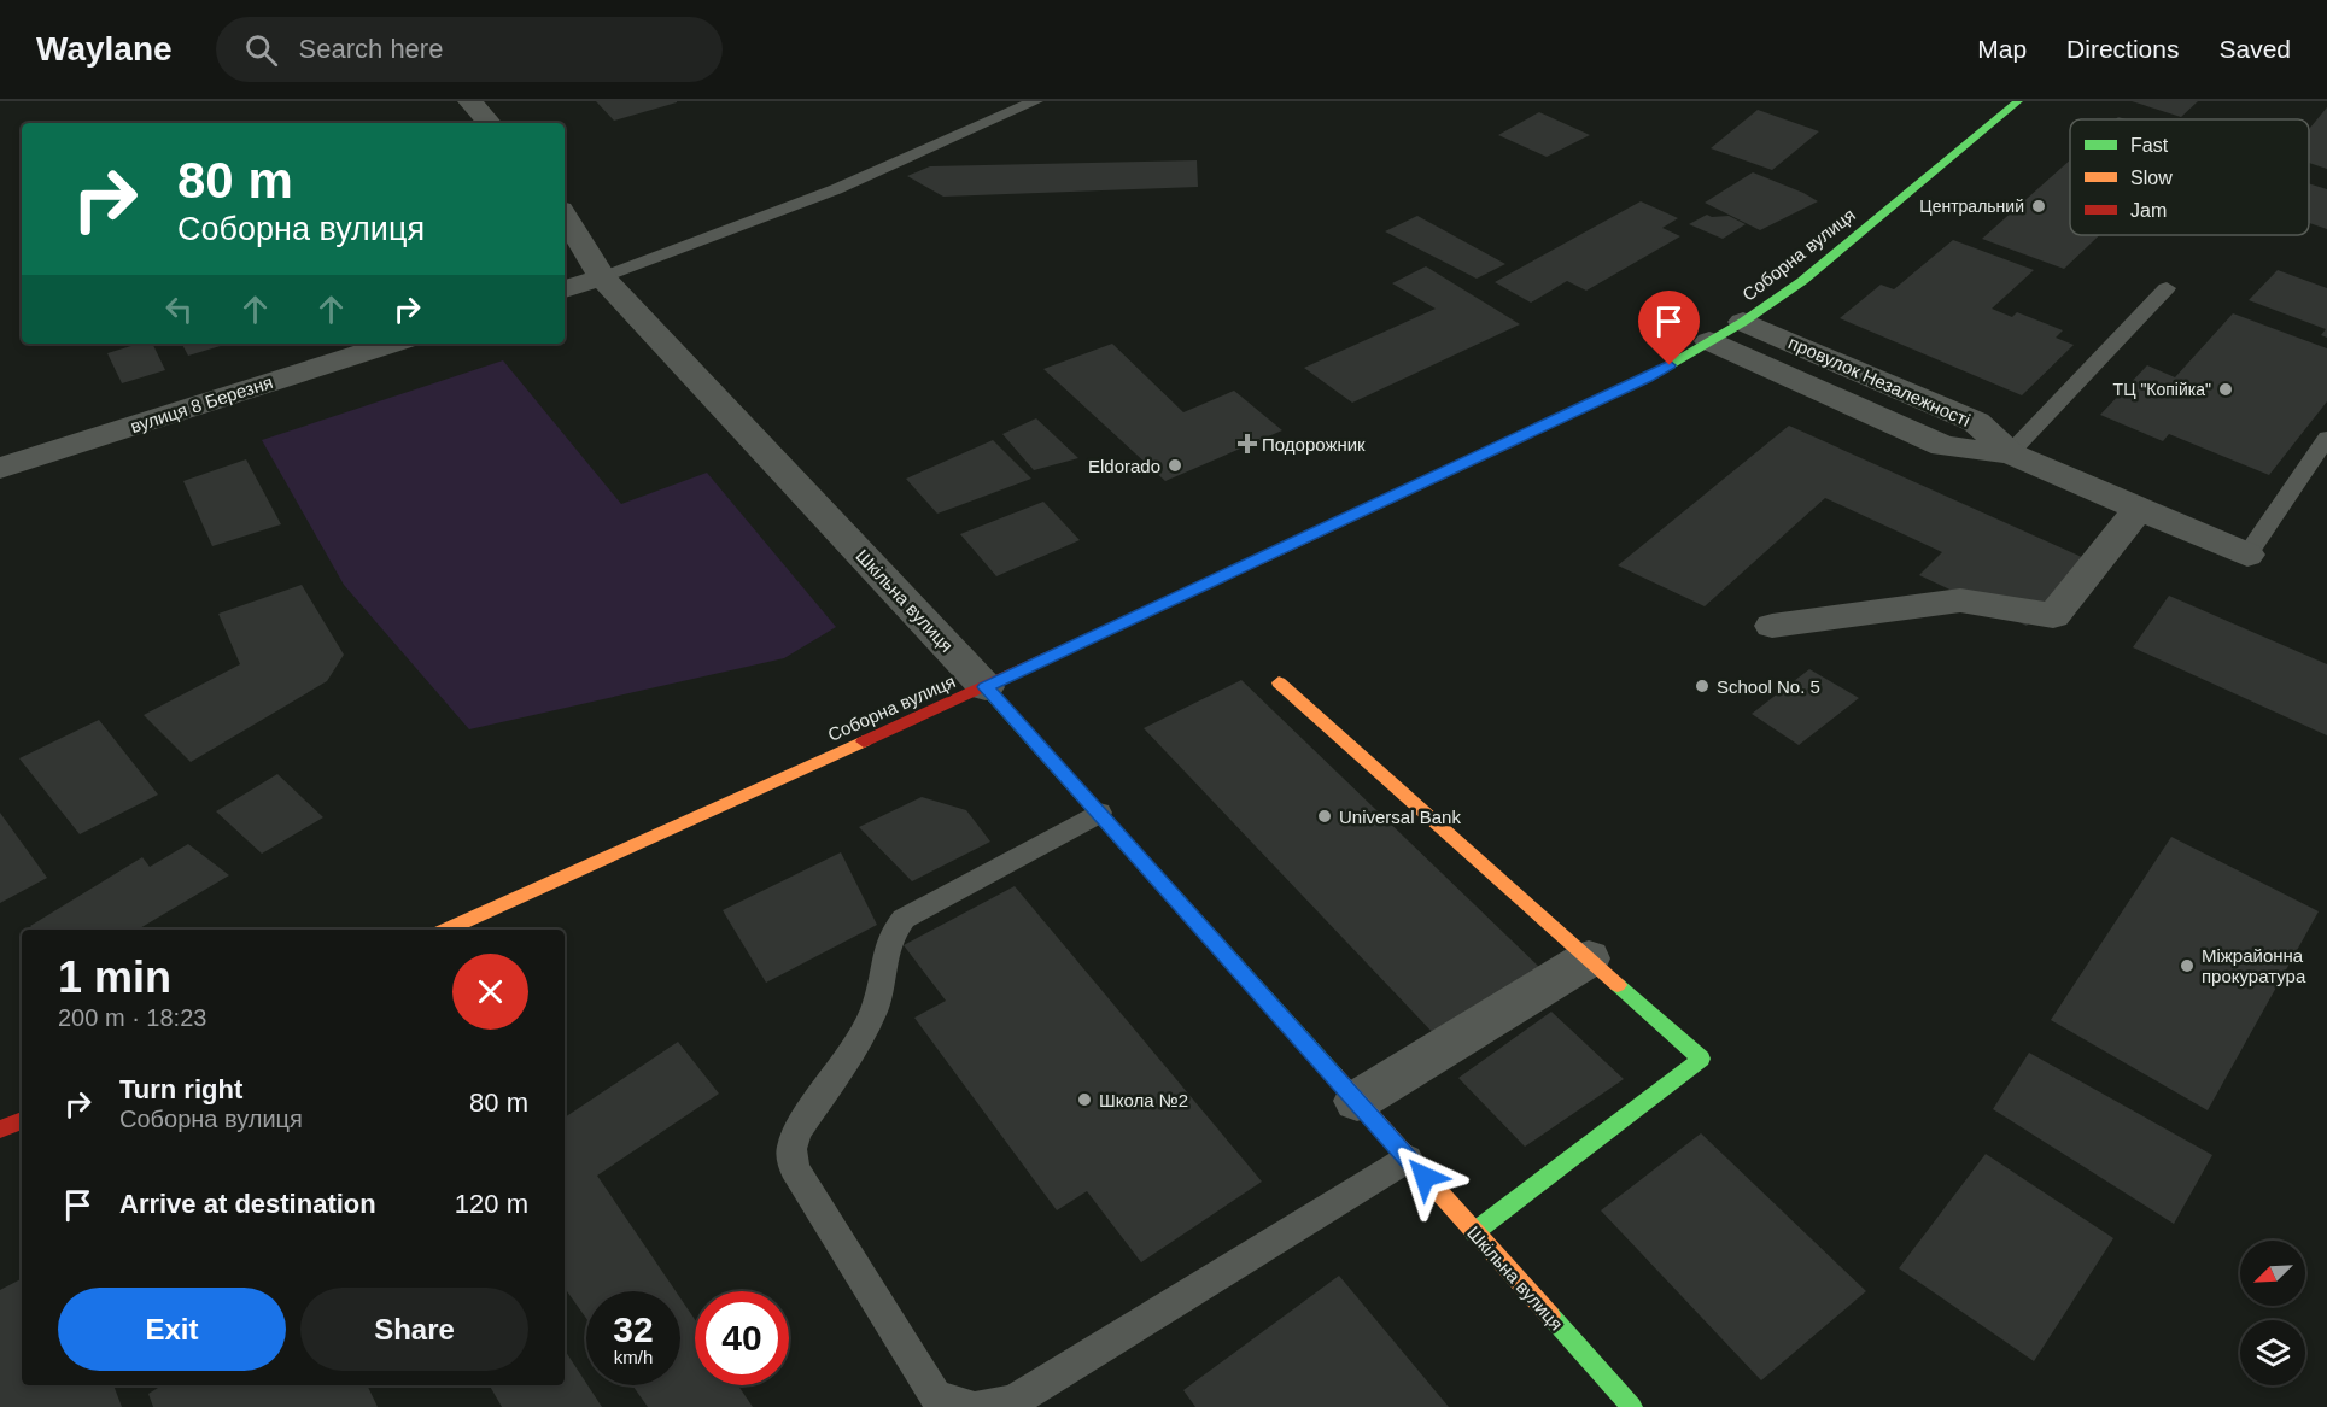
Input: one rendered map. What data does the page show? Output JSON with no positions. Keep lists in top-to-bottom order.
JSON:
{
  "streets": {
    "main road": ["Соборна вулиця", "Шкільна вулиця"],
    "street": ["провулок Незалежності", "вулиця 8 Березня"]
  },
  "crossings": [
    ["Соборна вулиця", "провулок Незалежності"],
    ["Соборна вулиця", "Шкільна вулиця"]
  ],
  "places": {
    "other": [
      "Центральний",
      "ТЦ \"Копійка\"",
      "Eldorado",
      "School No. 5",
      "Universal Bank",
      "Міжрайонна прокуратура",
      "Школа №2"
    ],
    "health": ["Подорожник"]
  },
  "legend": ["Fast", "Slow", "Jam"],
  "north": "bottom left",
  "page": {
    "header": "Waylane",
    "search": "Search here",
    "nav": ["Map", "Directions", "Saved"],
    "turn": ["80 m", "Соборна вулиця"],
    "heading": ["1 min", "200 m · 18:23"],
    "list": [
      {
        "name": "Turn right",
        "note": "Соборна вулиця",
        "value": "80 m"
      },
      {
        "name": "Arrive at destination",
        "value": "120 m"
      }
    ],
    "buttons": ["Exit", "Share"],
    "speed": "32 km/h",
    "limit": "40"
  }
}
